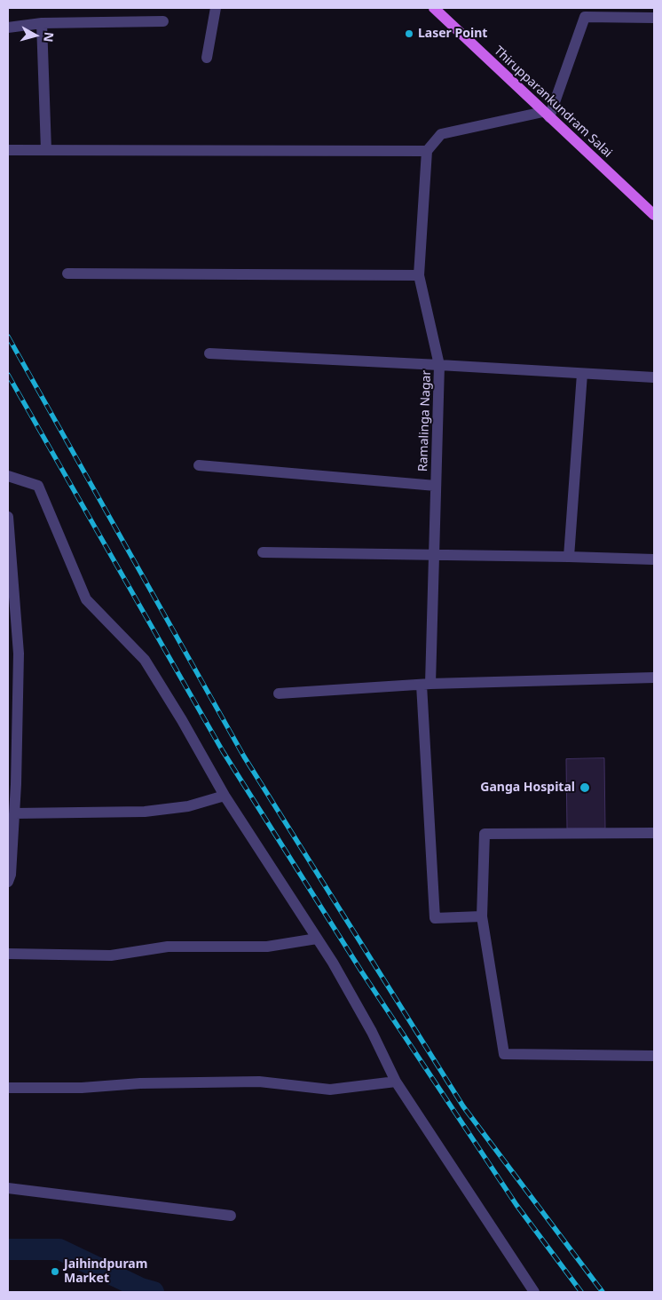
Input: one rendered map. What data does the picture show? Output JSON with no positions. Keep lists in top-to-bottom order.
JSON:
{
  "streets": {
    "main road": ["Thirupparankundram Salai"],
    "street": ["Ramalinga Nagar"]
  },
  "places": ["Laser Point", "Ganga Hospital", "Jaihindpuram Market"],
  "north": "right"
}
